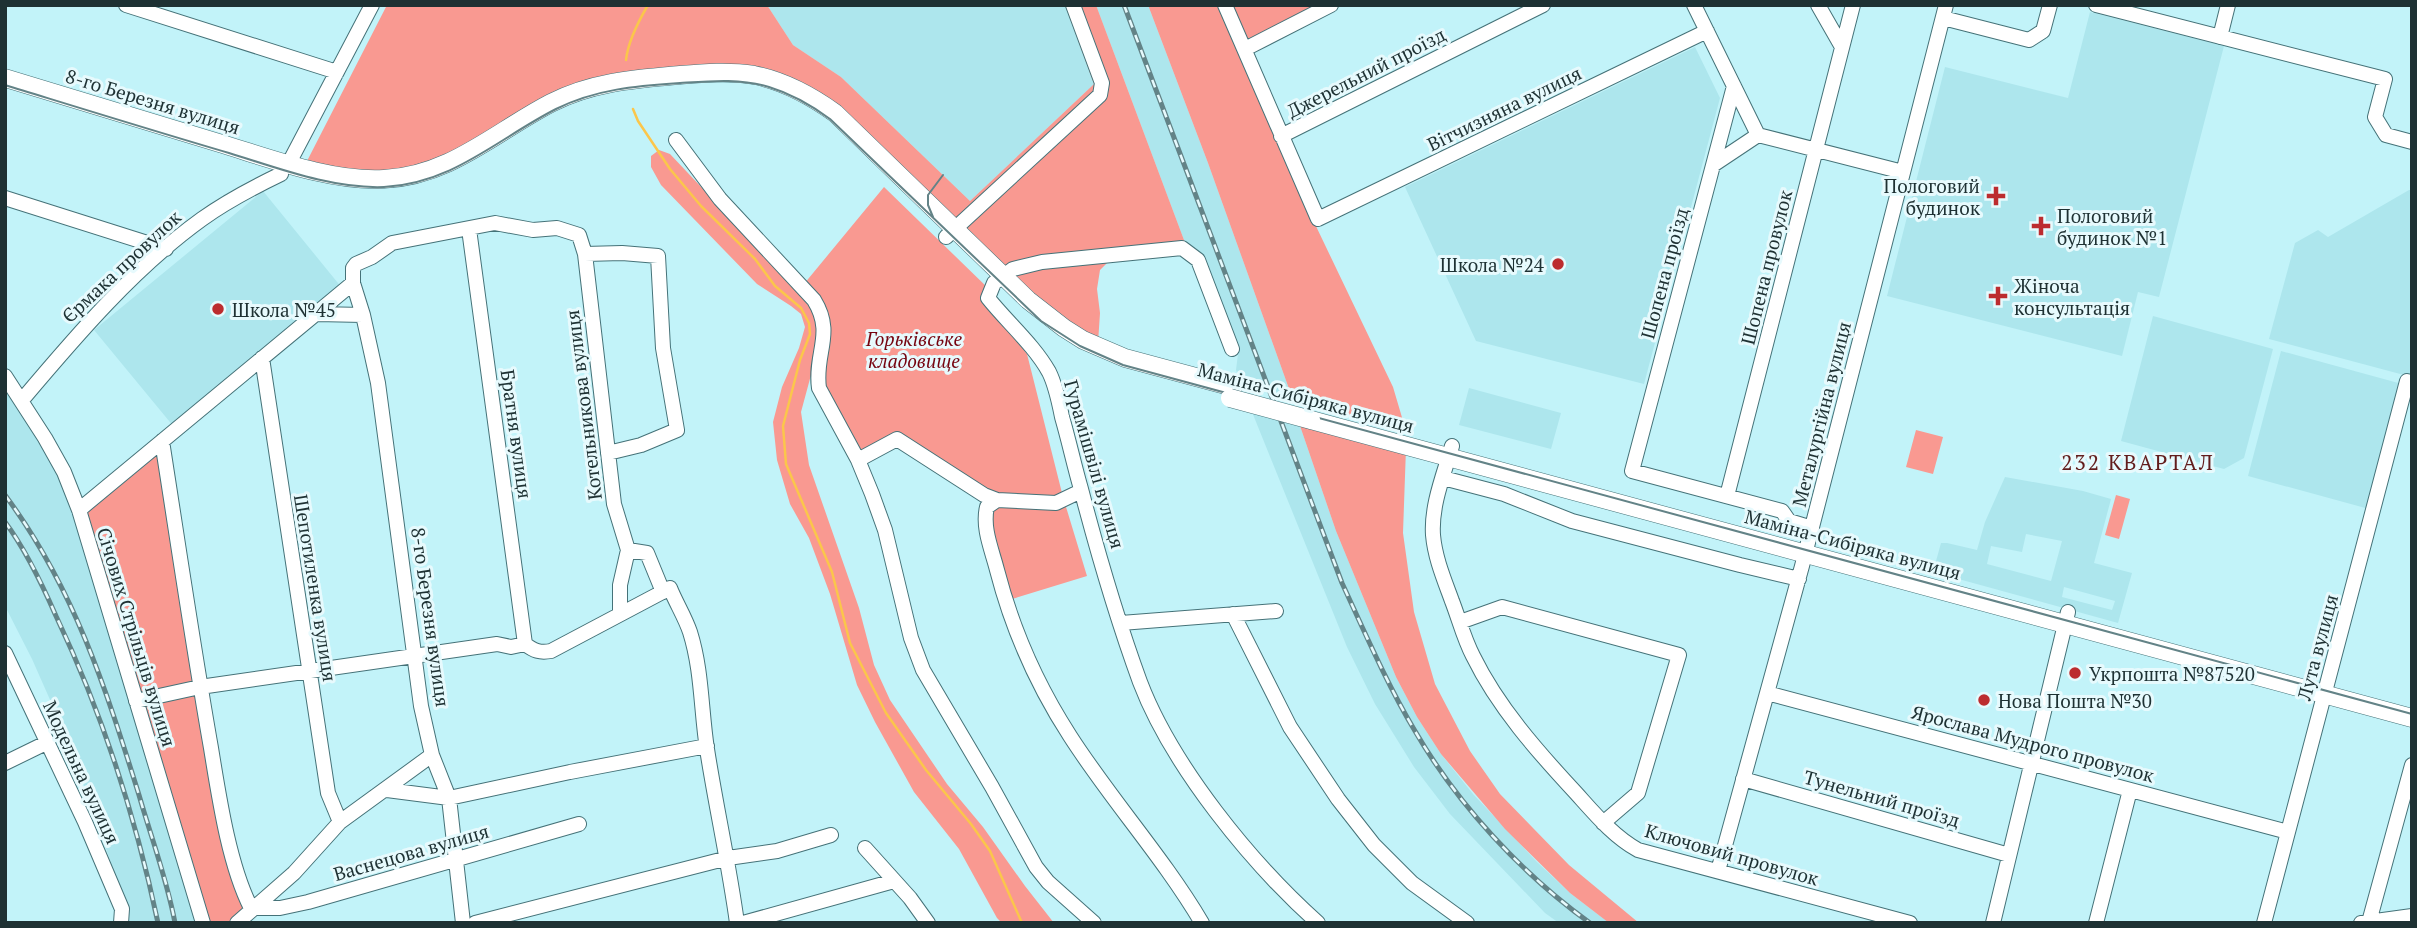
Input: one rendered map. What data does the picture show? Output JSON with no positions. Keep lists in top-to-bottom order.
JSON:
{
  "streets": {
    "main road": ["8-го Березня вулиця", "Маміна-Сибіряка вулиця"],
    "street": [
      "Джерельний проїзд",
      "Вітчизняна вулиця",
      "Єрмака провулок",
      "Шопена провулок",
      "Шопена проїзд",
      "Котельникова вулиця",
      "Металургійна вулиця",
      "Братня вулиця",
      "Гурамішвілі вулиця",
      "Шепотиленка вулиця",
      "Січових Стрільців вулиця",
      "Лута вулиця",
      "Ярослава Мудрого провулок",
      "Модельна вулиця",
      "Тунельний проїзд",
      "Васнецова вулиця",
      "Ключовий провулок"
    ]
  },
  "crossings": [
    ["Джерельний проїзд", "Вітчизняна вулиця"],
    ["8-го Березня вулиця", "Єрмака провулок"],
    ["8-го Березня вулиця", "Маміна-Сибіряка вулиця"],
    ["8-го Березня вулиця", "Васнецова вулиця"],
    ["Єрмака провулок", "Маміна-Сибіряка вулиця"],
    ["Єрмака провулок", "Січових Стрільців вулиця"],
    ["Шопена провулок", "Шопена проїзд"],
    ["Маміна-Сибіряка вулиця", "Металургійна вулиця"],
    ["Маміна-Сибіряка вулиця", "Гурамішвілі вулиця"],
    ["Маміна-Сибіряка вулиця", "Лута вулиця"],
    ["Маміна-Сибіряка вулиця", "Ключовий провулок"],
    ["Металургійна вулиця", "Ярослава Мудрого провулок"],
    ["Металургійна вулиця", "Тунельний проїзд"],
    ["Металургійна вулиця", "Ключовий провулок"],
    ["Шепотиленка вулиця", "Васнецова вулиця"],
    ["Січових Стрільців вулиця", "Васнецова вулиця"],
    ["Лута вулиця", "Ярослава Мудрого провулок"]
  ],
  "districts": ["232 КВАРТАЛ"],
  "parks": ["Горьківське кладовище"],
  "places": {
    "health": ["Пологовий будинок", "Пологовий будинок №1", "Жіноча консультація"],
    "other": [
      "Школа №24",
      "Школа №45",
      "Укрпошта №87520",
      "Нова Пошта №30"
    ]
  }
}
